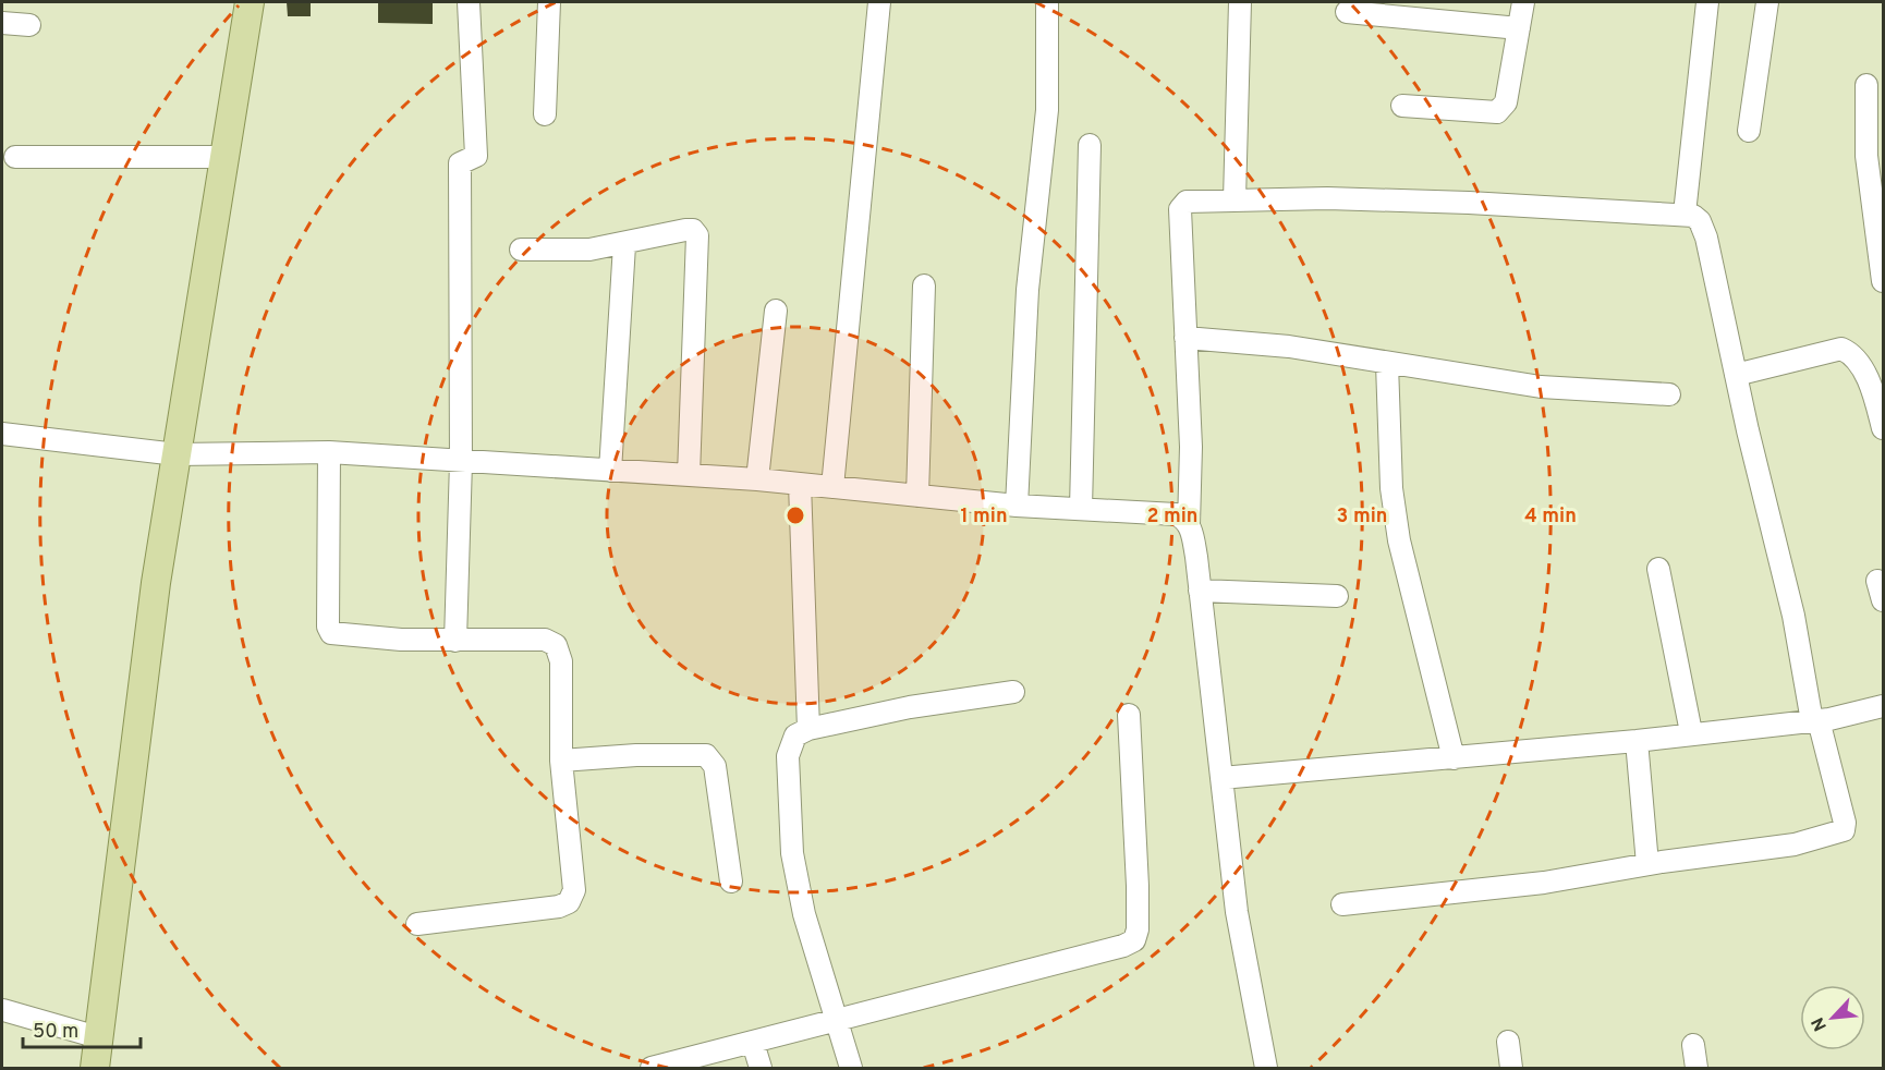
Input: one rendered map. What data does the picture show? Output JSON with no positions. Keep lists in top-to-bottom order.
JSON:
{
  "scale_bar": "50 m",
  "north": "bottom left",
  "rings": [
    "1 min",
    "2 min",
    "3 min",
    "4 min"
  ]
}
